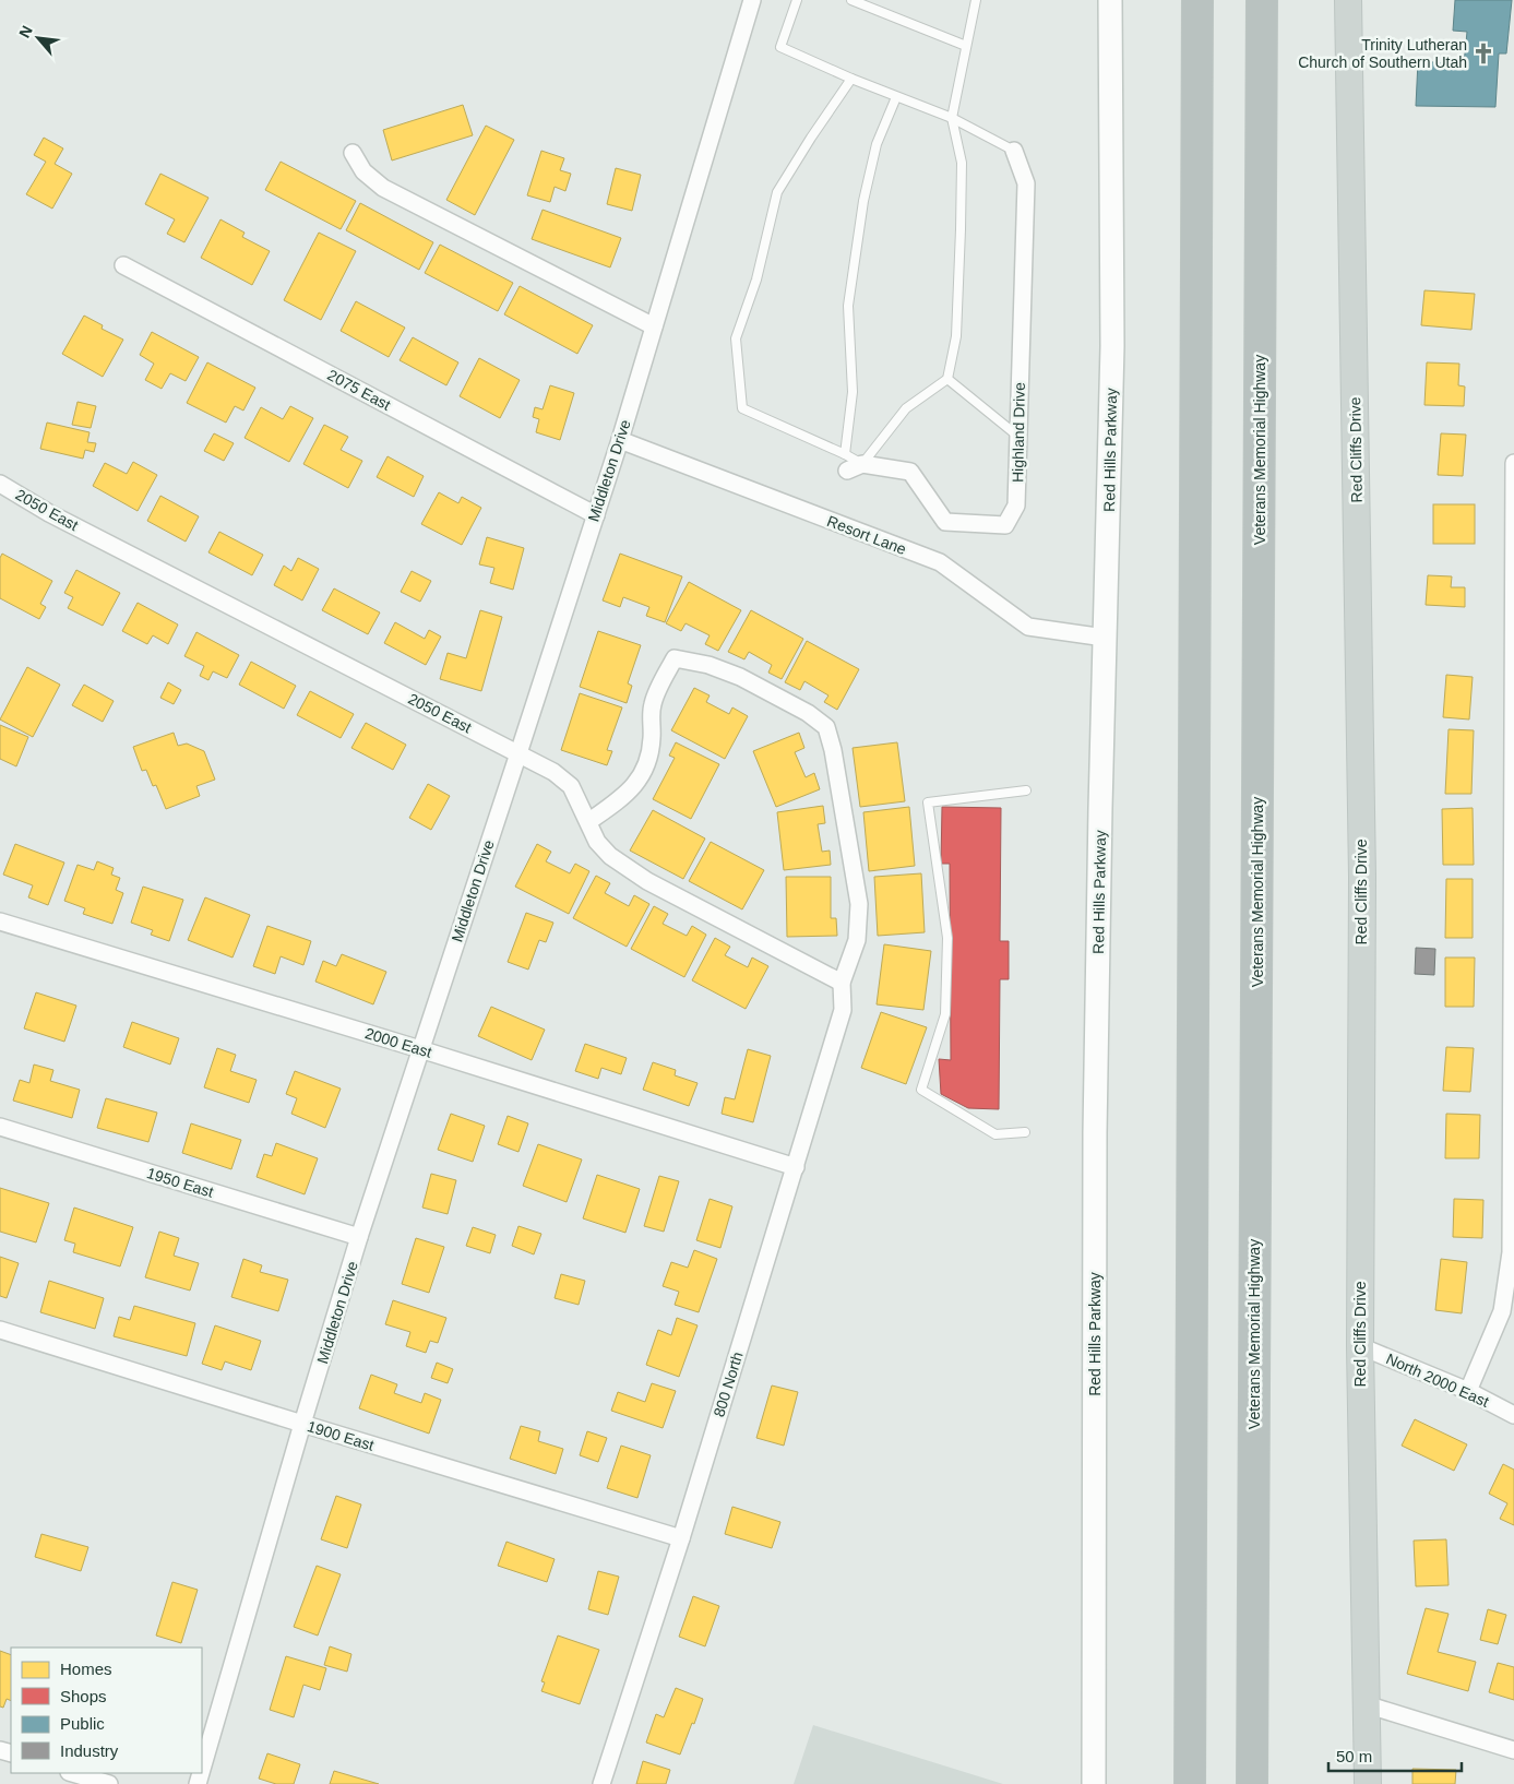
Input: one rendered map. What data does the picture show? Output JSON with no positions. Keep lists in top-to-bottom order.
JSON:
{
  "streets": {
    "highway": ["Veterans Memorial Highway"],
    "main road": ["Red Hills Parkway", "Red Cliffs Drive"],
    "street": [
      "2075 East",
      "Highland Drive",
      "Middleton Drive",
      "2050 East",
      "Resort Lane",
      "2000 East",
      "1950 East",
      "North 2000 East",
      "800 North",
      "1900 East"
    ]
  },
  "crossings": [
    ["2075 East", "Middleton Drive"],
    ["Red Hills Parkway", "Resort Lane"],
    ["Red Cliffs Drive", "North 2000 East"],
    ["Middleton Drive", "2050 East"],
    ["Middleton Drive", "Resort Lane"],
    ["Middleton Drive", "2000 East"],
    ["Middleton Drive", "1950 East"],
    ["Middleton Drive", "1900 East"],
    ["2050 East", "800 North"],
    ["2000 East", "800 North"],
    ["800 North", "1900 East"]
  ],
  "places": {
    "church": ["Trinity Lutheran Church of Southern Utah"]
  },
  "legend": [
    "Homes",
    "Shops",
    "Public",
    "Industry"
  ],
  "scale_bar": "50 m",
  "north": "top left"
}
